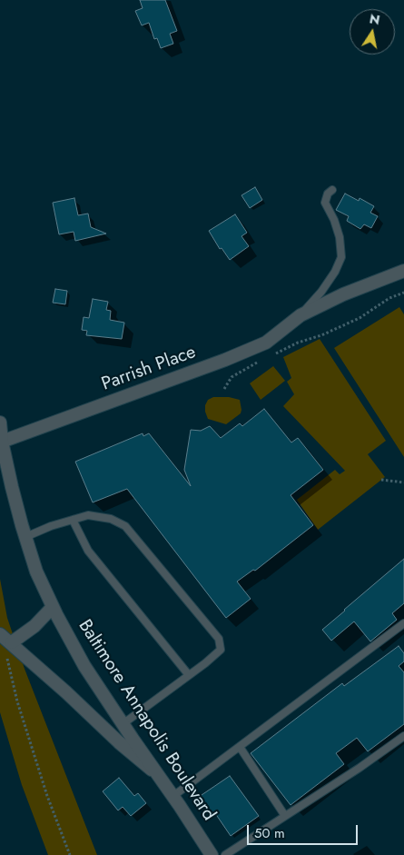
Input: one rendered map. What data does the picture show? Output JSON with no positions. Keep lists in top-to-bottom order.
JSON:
{
  "streets": {
    "street": ["Parrish Place", "Baltimore Annapolis Boulevard"]
  },
  "crossings": [
    ["Parrish Place", "Baltimore Annapolis Boulevard"]
  ],
  "scale_bar": "50 m",
  "north": "top"
}
